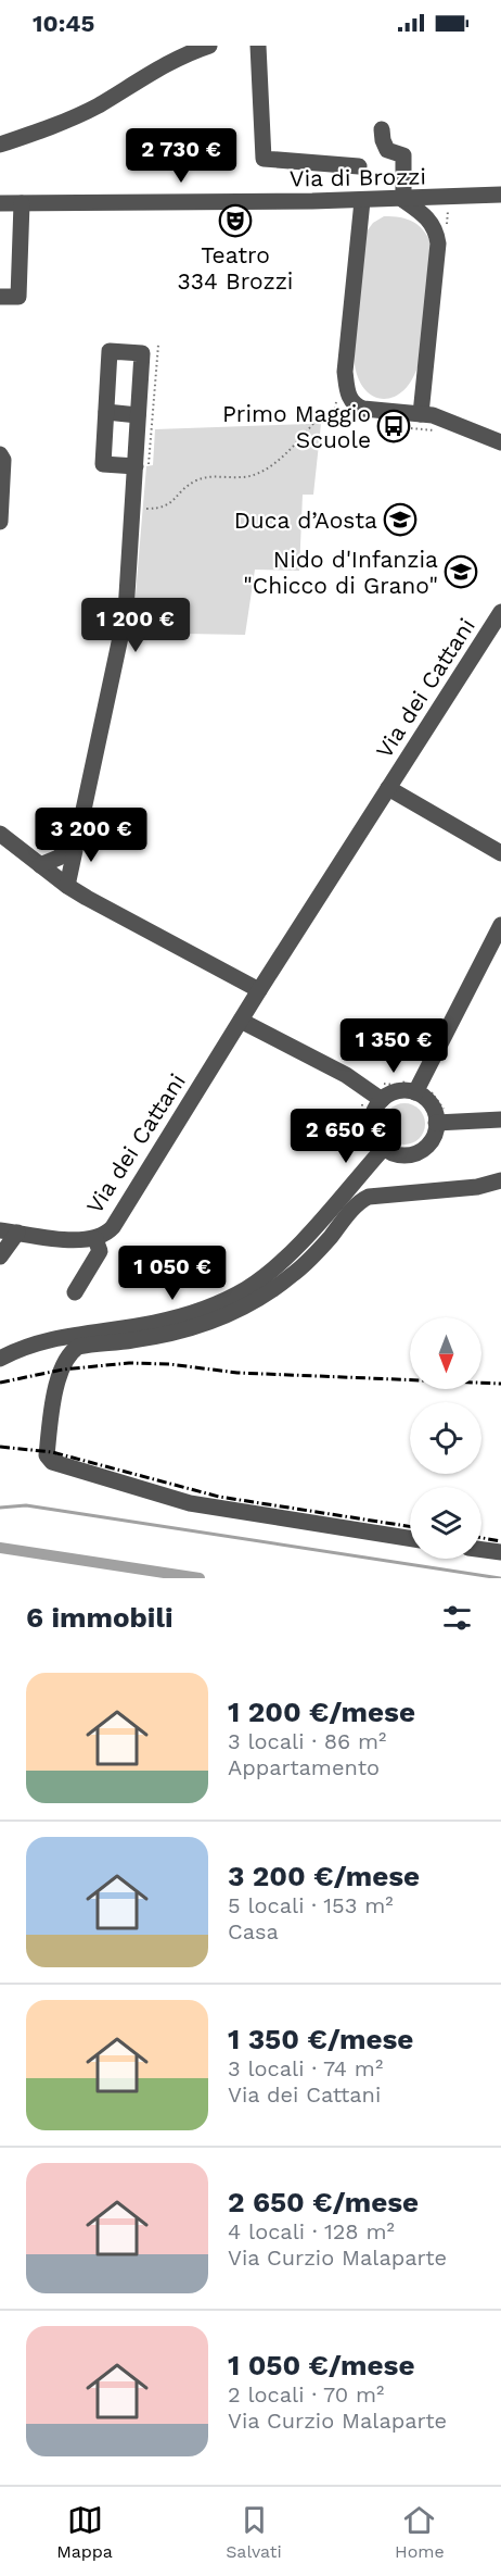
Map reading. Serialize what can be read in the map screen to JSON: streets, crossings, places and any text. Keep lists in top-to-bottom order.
{
  "streets": {
    "street": ["Via di Brozzi", "Via dei Cattani"]
  },
  "places": {
    "theatre": ["Teatro 334 Brozzi"],
    "bus stop": ["Primo Maggio Scuole"],
    "school or university": ["Duca d’Aosta", "Nido d'Infanzia \"Chicco di Grano\""]
  },
  "north": "bottom",
  "page": {
    "status": "10:45",
    "price": [
      "2 730 €",
      "1 200 €",
      "3 200 €",
      "1 350 €",
      "2 650 €",
      "1 050 €"
    ],
    "heading": "6 immobili",
    "list": [
      {
        "name": "1 200 €/mese",
        "note": "3 locali · 86 m² · Appartamento"
      },
      {
        "name": "3 200 €/mese",
        "note": "5 locali · 153 m² · Casa"
      },
      {
        "name": "1 350 €/mese",
        "note": "3 locali · 74 m² · Via dei Cattani"
      },
      {
        "name": "2 650 €/mese",
        "note": "4 locali · 128 m² · Via Curzio Malaparte"
      },
      {
        "name": "1 050 €/mese",
        "note": "2 locali · 70 m² · Via Curzio Malaparte"
      }
    ],
    "tabs": ["Mappa", "Salvati", "Home"]
  }
}
